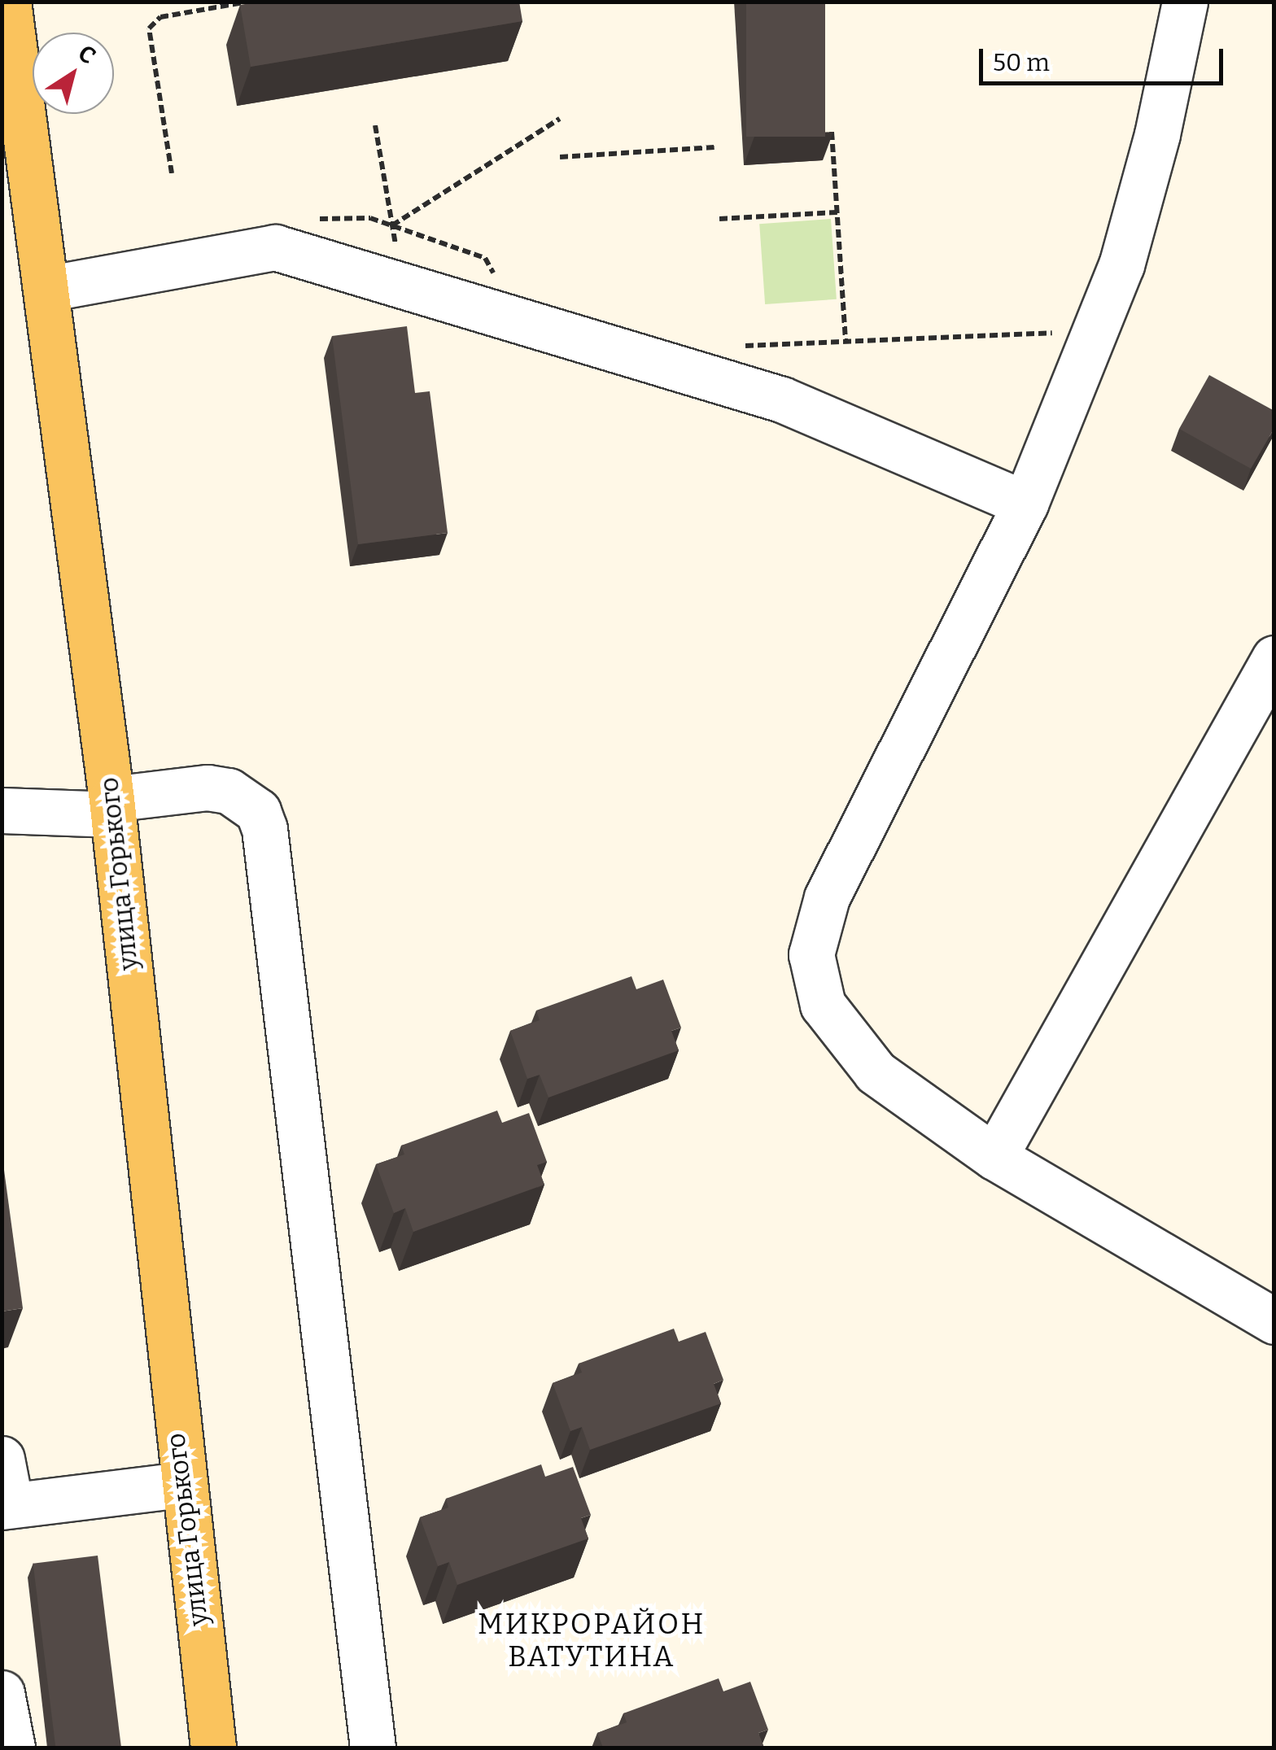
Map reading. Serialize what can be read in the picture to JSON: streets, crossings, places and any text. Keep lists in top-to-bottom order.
{
  "streets": {
    "main road": ["улица Горького"]
  },
  "districts": ["МИКРОРАЙОН ВАТУТИНА"],
  "scale_bar": "50 m",
  "north": "top right"
}
